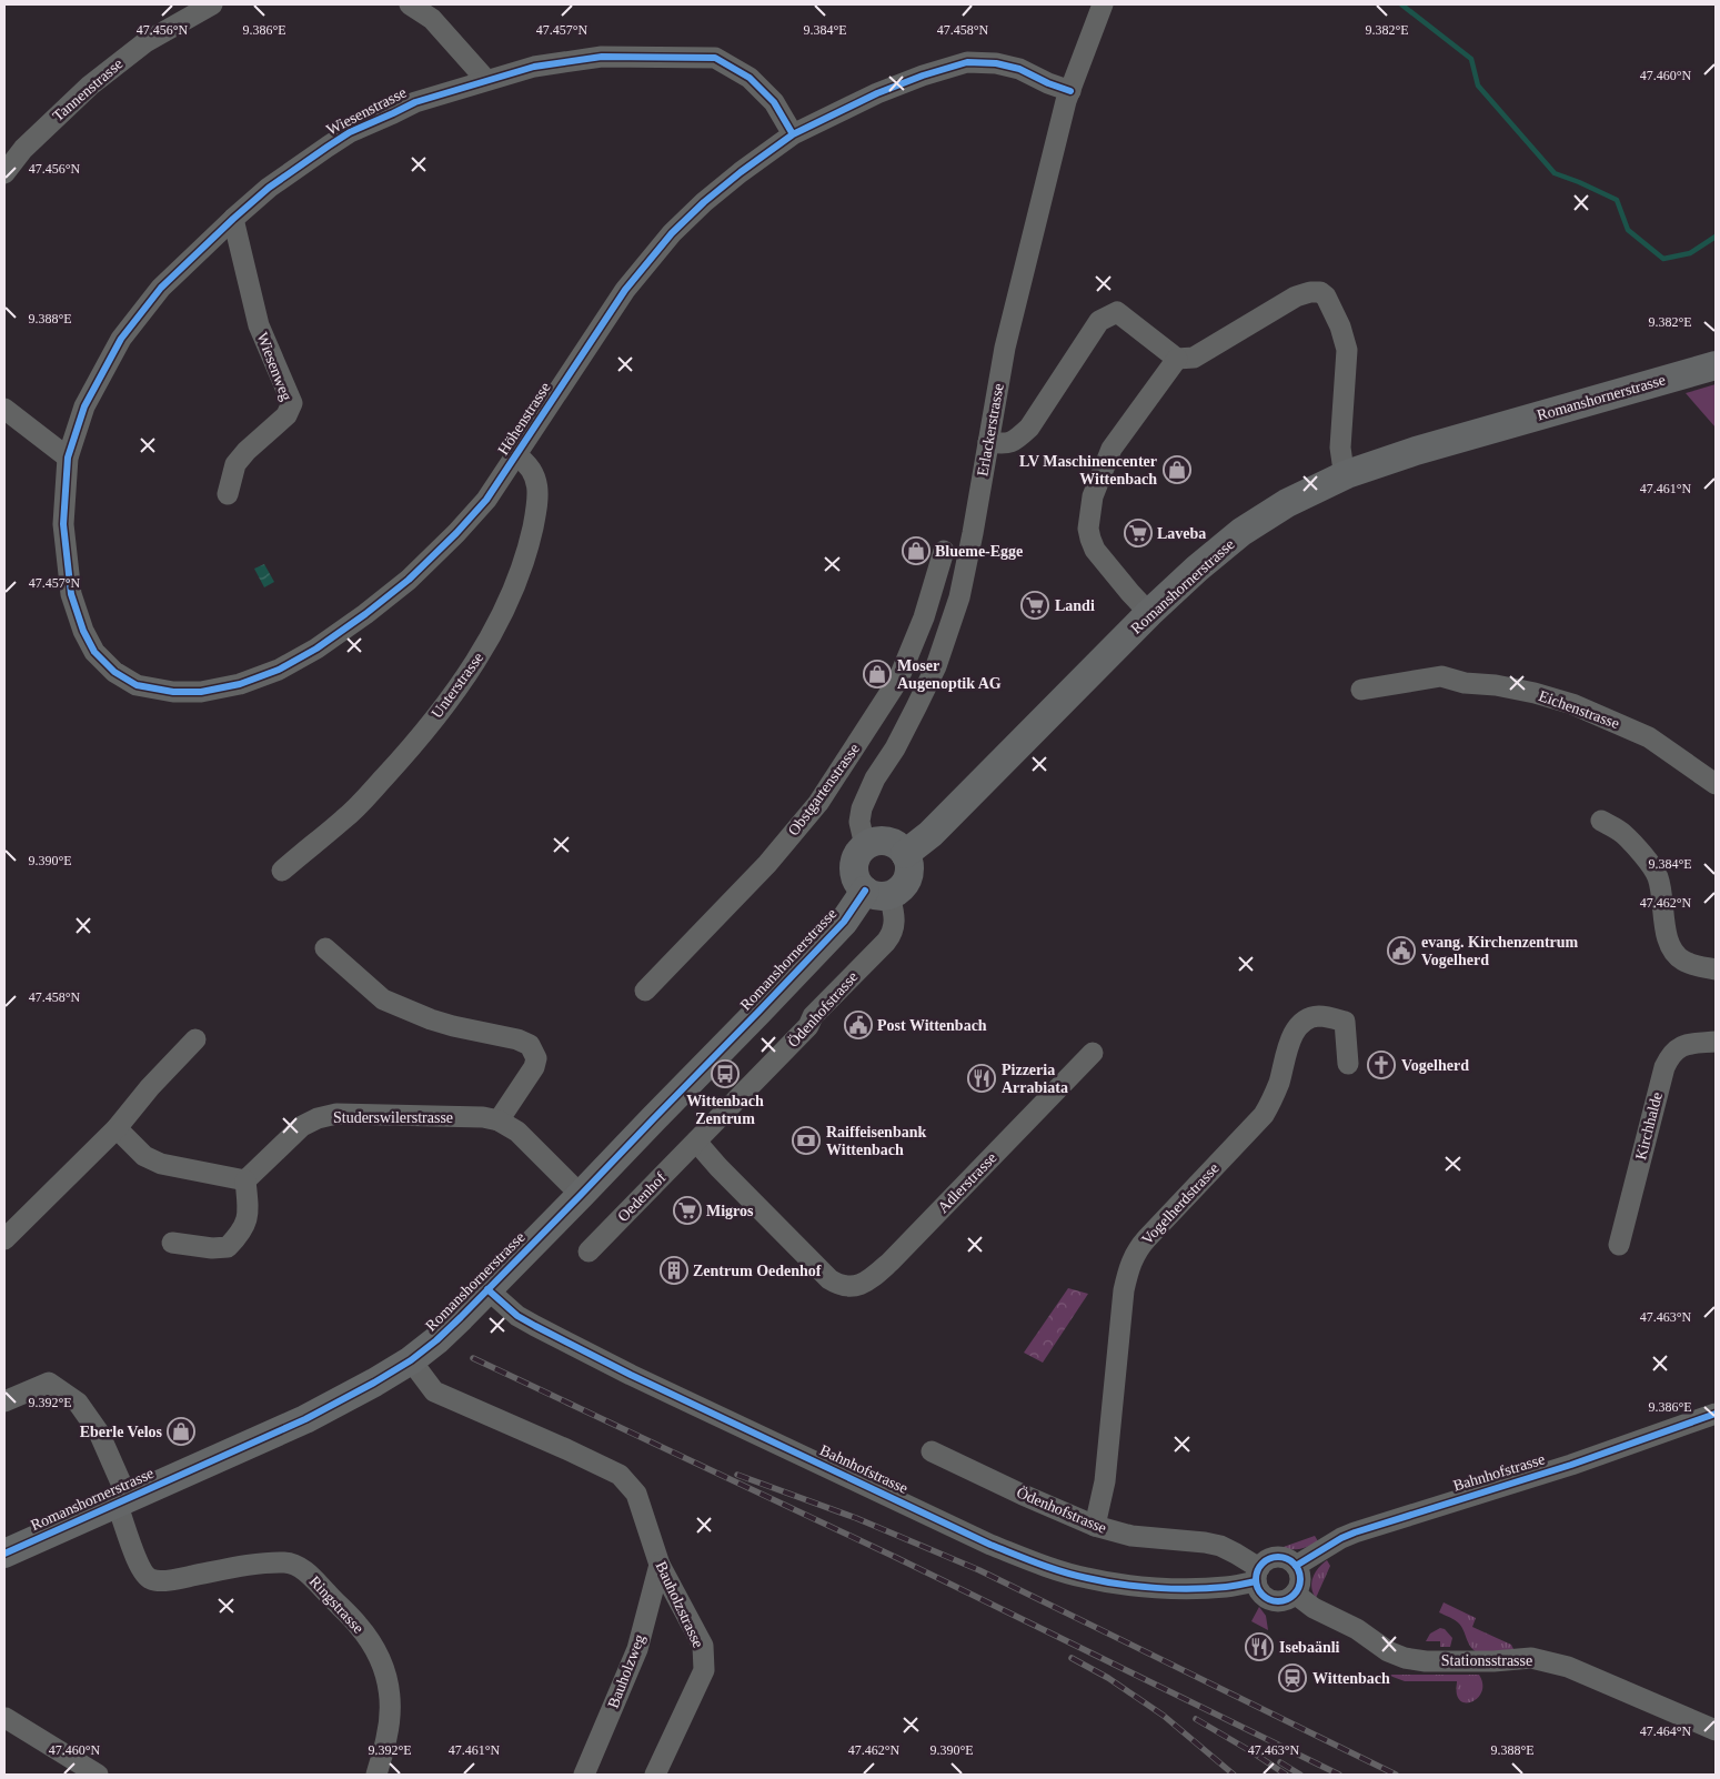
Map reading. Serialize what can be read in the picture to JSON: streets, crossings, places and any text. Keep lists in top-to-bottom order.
{
  "streets": {
    "main road": ["Romanshornerstrasse"],
    "street": [
      "Tannenstrasse",
      "Wiesenstrasse",
      "Wiesenweg",
      "Höhenstrasse",
      "Erlackerstrasse",
      "Unterstrasse",
      "Eichenstrasse",
      "Obstgartenstrasse",
      "Ödenhofstrasse",
      "Studerswilerstrasse",
      "Kirchhalde",
      "Adlerstrasse",
      "Oedenhof",
      "Vogelherdstrasse",
      "Bahnhofstrasse",
      "Ringstrasse",
      "Bauholzstrasse",
      "Stationsstrasse",
      "Bauholzweg"
    ]
  },
  "crossings": [
    ["Wiesenstrasse", "Wiesenweg"],
    ["Wiesenstrasse", "Höhenstrasse"],
    ["Romanshornerstrasse", "Erlackerstrasse"],
    ["Romanshornerstrasse", "Ödenhofstrasse"],
    ["Romanshornerstrasse", "Bahnhofstrasse"],
    ["Romanshornerstrasse", "Ringstrasse"],
    ["Romanshornerstrasse", "Bauholzstrasse"],
    ["Höhenstrasse", "Erlackerstrasse"],
    ["Höhenstrasse", "Unterstrasse"],
    ["Erlackerstrasse", "Ödenhofstrasse"],
    ["Ödenhofstrasse", "Adlerstrasse"],
    ["Ödenhofstrasse", "Oedenhof"],
    ["Ödenhofstrasse", "Vogelherdstrasse"],
    ["Ödenhofstrasse", "Bahnhofstrasse"],
    ["Ödenhofstrasse", "Stationsstrasse"],
    ["Adlerstrasse", "Oedenhof"],
    ["Bahnhofstrasse", "Stationsstrasse"],
    ["Bauholzstrasse", "Bauholzweg"]
  ],
  "places": {
    "shop": [
      "LV Maschinencenter Wittenbach",
      "Blueme-Egge",
      "Moser Augenoptik AG",
      "Eberle Velos"
    ],
    "supermarket": ["Laveba", "Landi", "Migros"],
    "public building": ["evang. Kirchenzentrum Vogelherd", "Post Wittenbach"],
    "church": ["Vogelherd"],
    "bus stop": ["Wittenbach Zentrum"],
    "restaurant": ["Pizzeria Arrabiata", "Isebaänli"],
    "bank": ["Raiffeisenbank Wittenbach"],
    "building": ["Zentrum Oedenhof"],
    "station": ["Wittenbach"]
  },
  "coordinates": [
    "9.386°E",
    "9.384°E",
    "9.382°E",
    "47.456°N",
    "47.457°N",
    "47.458°N",
    "47.460°N",
    "9.388°E",
    "47.461°N",
    "9.390°E",
    "47.462°N",
    "47.463°N",
    "9.392°E",
    "47.464°N"
  ]
}
